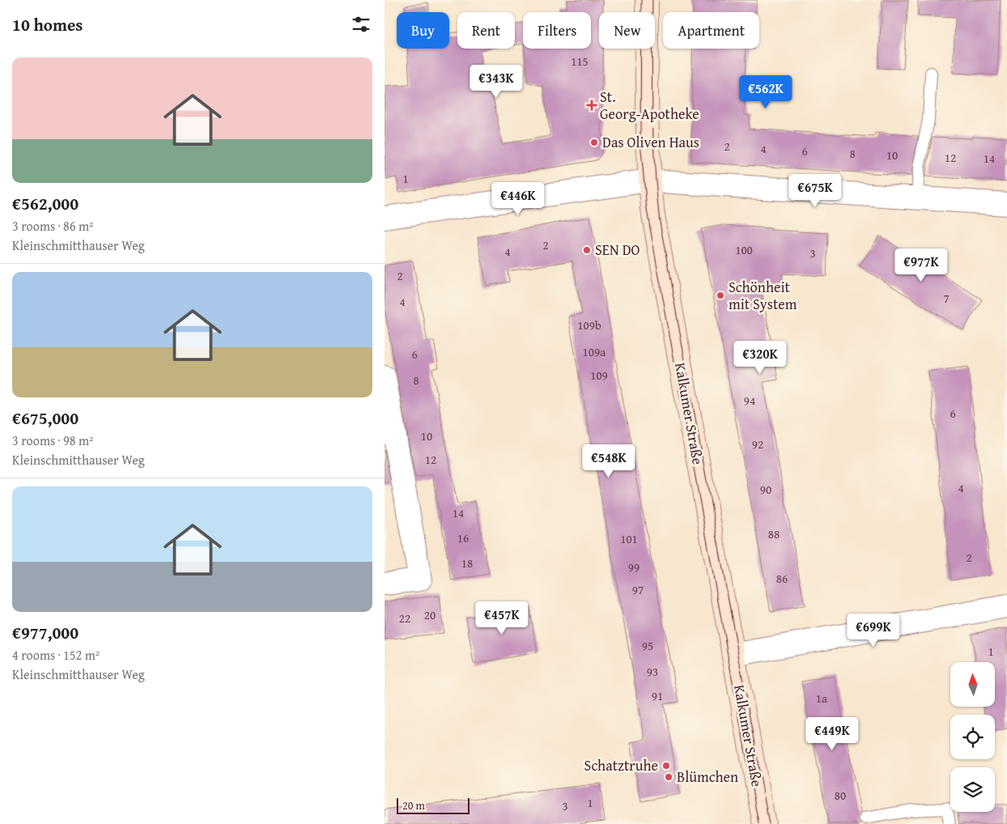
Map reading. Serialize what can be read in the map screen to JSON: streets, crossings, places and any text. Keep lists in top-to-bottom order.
{
  "streets": {
    "main road": ["Kalkumer Straße"]
  },
  "places": {
    "health": ["St. Georg-Apotheke"],
    "other": [
      "Das Oliven Haus",
      "SEN DO",
      "Schönheit mit System",
      "Schatztruhe",
      "Blümchen"
    ]
  },
  "house_numbers": [
    "115",
    "2",
    "4",
    "6",
    "8",
    "10",
    "12",
    "14",
    "1",
    "2",
    "100",
    "4",
    "3",
    "2",
    "7",
    "4",
    "109b",
    "109a",
    "6",
    "109",
    "8",
    "94",
    "6",
    "10",
    "92",
    "12",
    "4",
    "90",
    "14",
    "88",
    "16",
    "101",
    "2",
    "18",
    "99",
    "86",
    "97",
    "20",
    "22",
    "95",
    "1",
    "93",
    "91",
    "1a",
    "80",
    "1",
    "3"
  ],
  "scale_bar": "20 m",
  "north": "top",
  "page": {
    "heading": "10 homes",
    "chip": [
      "Buy",
      "Rent",
      "Filters",
      "New",
      "Apartment"
    ],
    "list": [
      {
        "name": "€562,000",
        "note": "3 rooms · 86 m² · Kleinschmitthauser Weg"
      },
      {
        "name": "€675,000",
        "note": "3 rooms · 98 m² · Kleinschmitthauser Weg"
      },
      {
        "name": "€977,000",
        "note": "4 rooms · 152 m² · Kleinschmitthauser Weg"
      }
    ],
    "price": [
      "€343K",
      "€562K",
      "€675K",
      "€446K",
      "€977K",
      "€320K",
      "€548K",
      "€457K",
      "€699K",
      "€449K"
    ],
    "scale": "20 m"
  }
}
